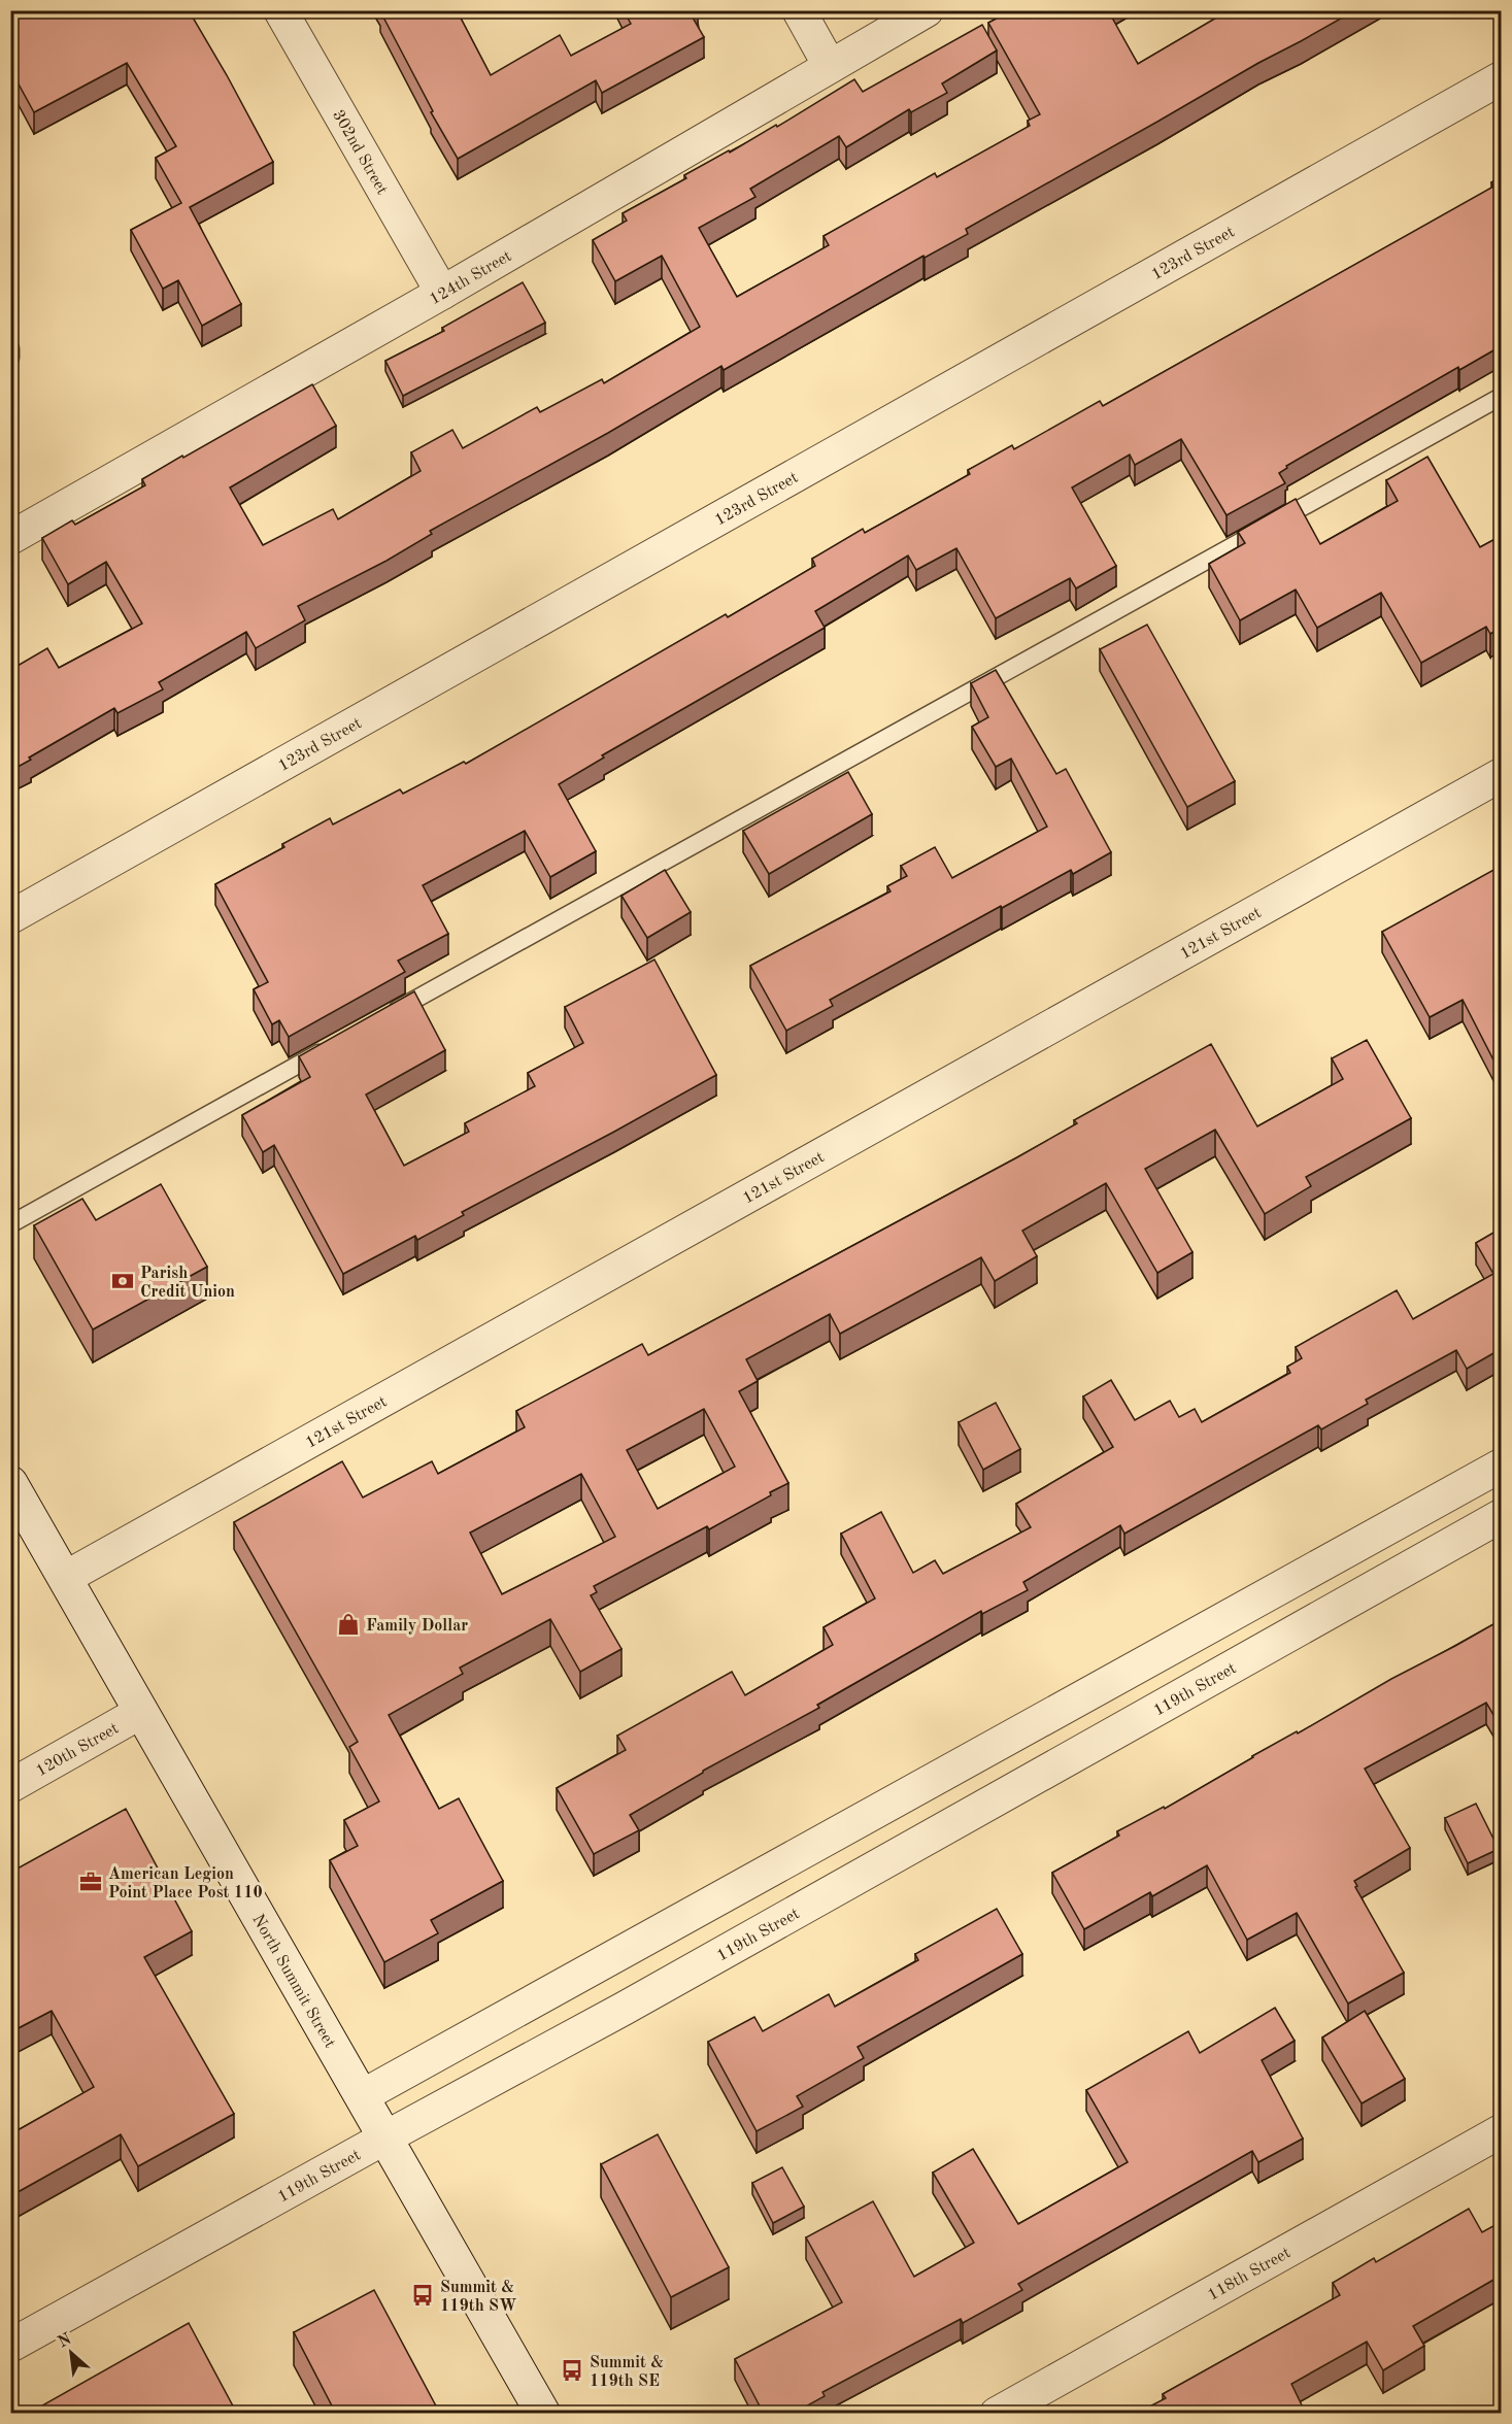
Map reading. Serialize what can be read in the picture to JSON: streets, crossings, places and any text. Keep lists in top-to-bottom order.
{
  "streets": {
    "main road": ["North Summit Street"],
    "street": [
      "302nd Street",
      "123rd Street",
      "124th Street",
      "121st Street",
      "119th Street",
      "120th Street",
      "118th Street"
    ]
  },
  "crossings": [
    ["302nd Street", "124th Street"],
    ["121st Street", "North Summit Street"],
    ["119th Street", "North Summit Street"],
    ["120th Street", "North Summit Street"]
  ],
  "places": {
    "bank": ["Parish Credit Union"],
    "shop": ["Family Dollar"],
    "office": ["American Legion Point Place Post 110"],
    "bus stop": ["Summit & 119th SW", "Summit & 119th SE"]
  },
  "north": "top left"
}
